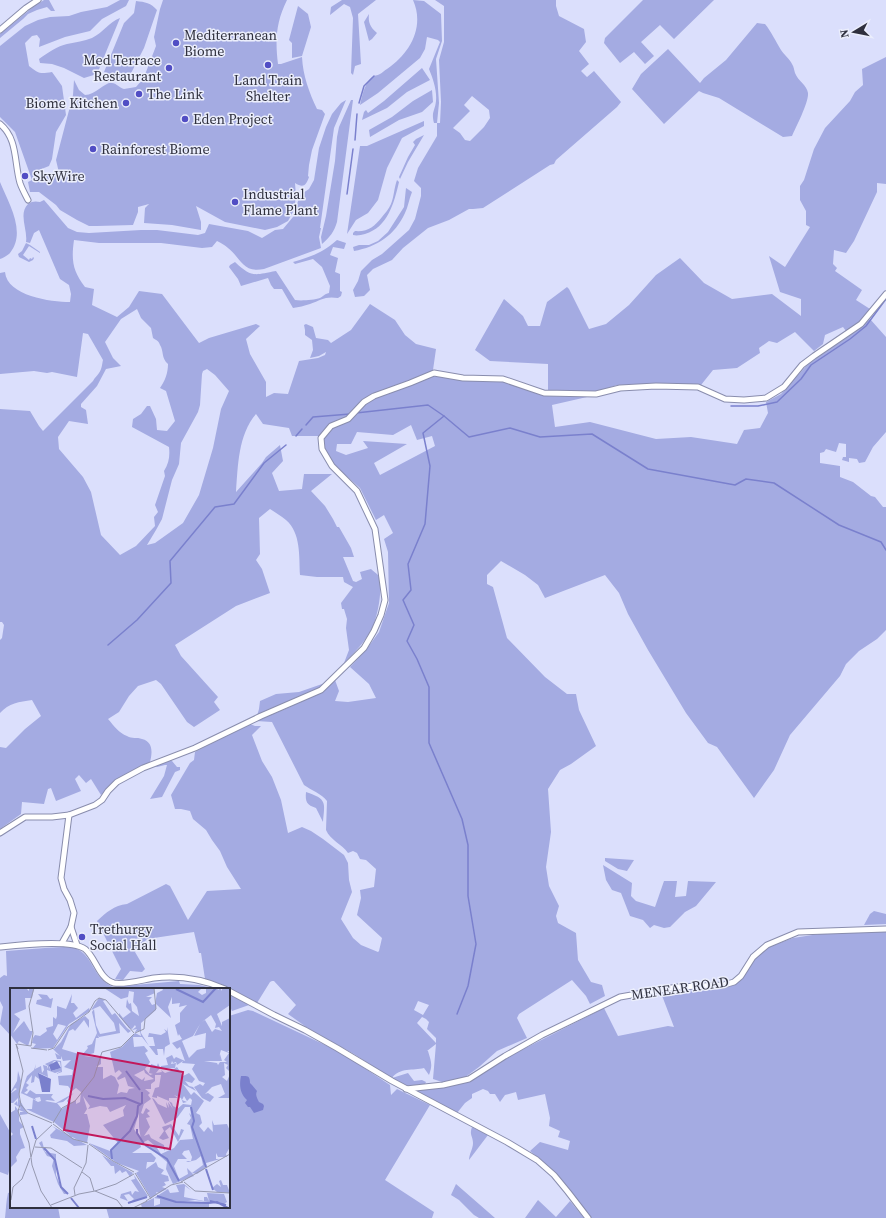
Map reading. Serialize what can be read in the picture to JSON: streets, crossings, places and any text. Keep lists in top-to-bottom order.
{
  "streets": {
    "street": ["MENEAR ROAD"]
  },
  "places": [
    "Mediterranean Biome",
    "Land Train Shelter",
    "Med Terrace Restaurant",
    "The Link",
    "Biome Kitchen",
    "Eden Project",
    "Rainforest Biome",
    "SkyWire",
    "Industrial Flame Plant",
    "Trethurgy Social Hall"
  ],
  "north": "left"
}
